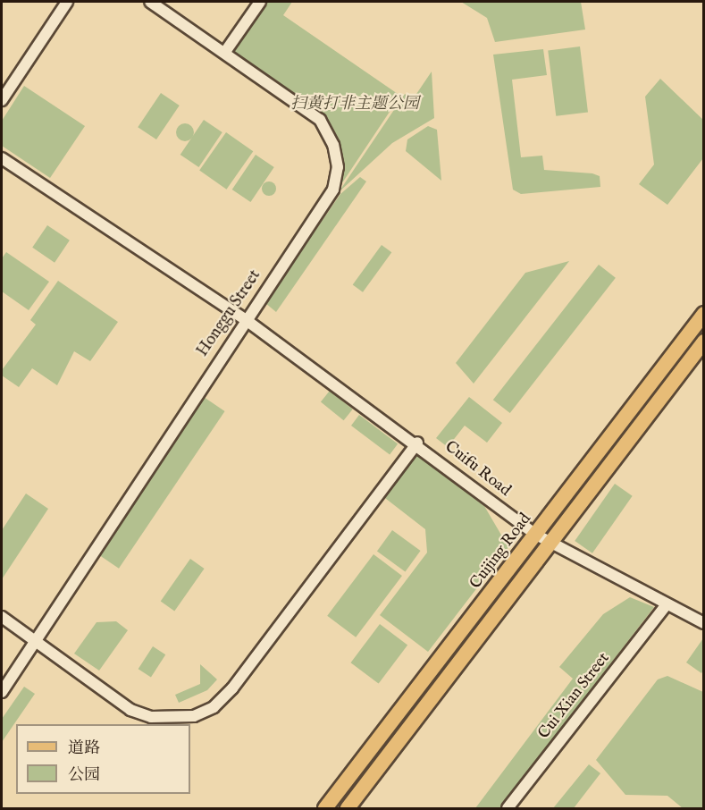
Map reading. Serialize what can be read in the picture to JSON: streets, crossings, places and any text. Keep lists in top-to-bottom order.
{
  "streets": {
    "main road": ["Cuijing Road"],
    "street": ["Honggu Street", "Cuifu Road", "Cui Xian Street"]
  },
  "crossings": [
    ["Honggu Street", "Cuifu Road"],
    ["Cuifu Road", "Cuijing Road"],
    ["Cuifu Road", "Cui Xian Street"]
  ],
  "parks": ["扫黄打非主题公园"],
  "legend": ["道路", "公园"]
}
